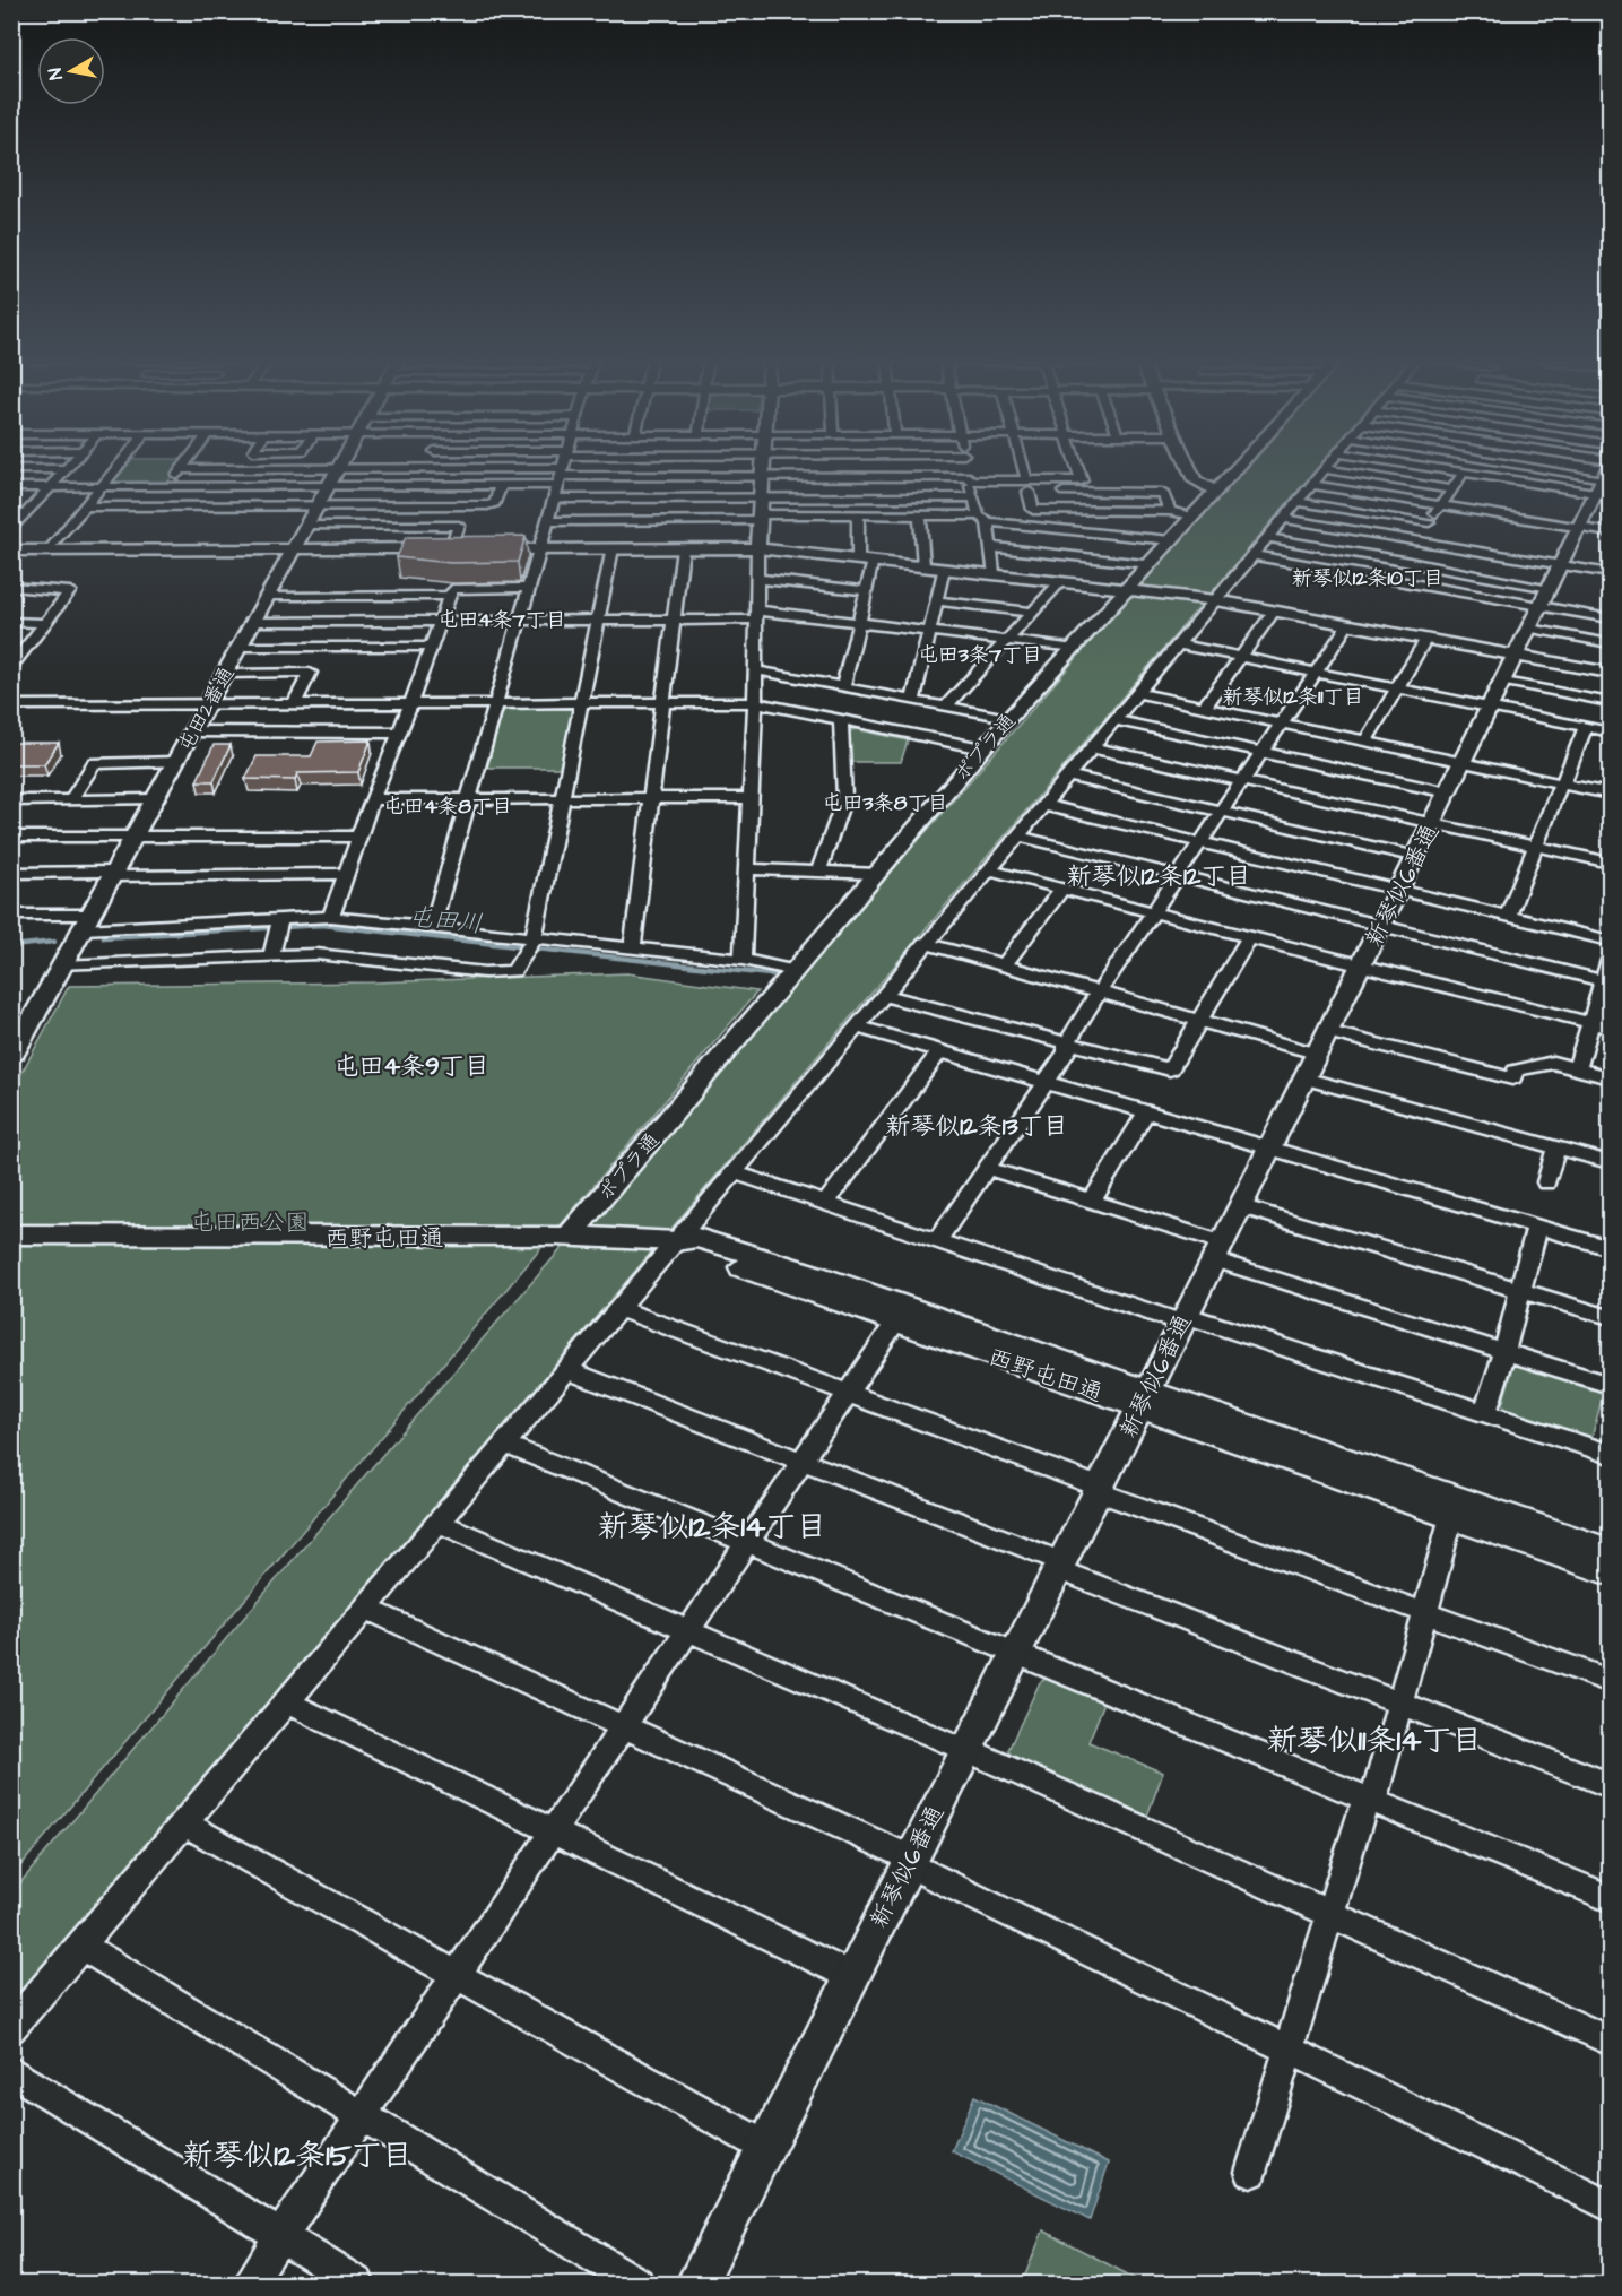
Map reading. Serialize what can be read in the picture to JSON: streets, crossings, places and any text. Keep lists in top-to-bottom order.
{
  "streets": {
    "street": [
      "屯田2番通",
      "ポプラ通",
      "新琴似6番通",
      "西野屯田通"
    ]
  },
  "crossings": [
    ["ポプラ通", "西野屯田通"],
    ["新琴似6番通", "西野屯田通"]
  ],
  "districts": [
    "新琴似12条10丁目",
    "屯田4条7丁目",
    "屯田3条7丁目",
    "新琴似12条11丁目",
    "屯田3条8丁目",
    "屯田4条8丁目",
    "新琴似12条12丁目",
    "屯田4条9丁目",
    "新琴似12条13丁目",
    "新琴似12条14丁目",
    "新琴似11条14丁目",
    "新琴似12条15丁目"
  ],
  "water": ["屯田川"],
  "parks": ["屯田西公園"],
  "north": "left"
}
